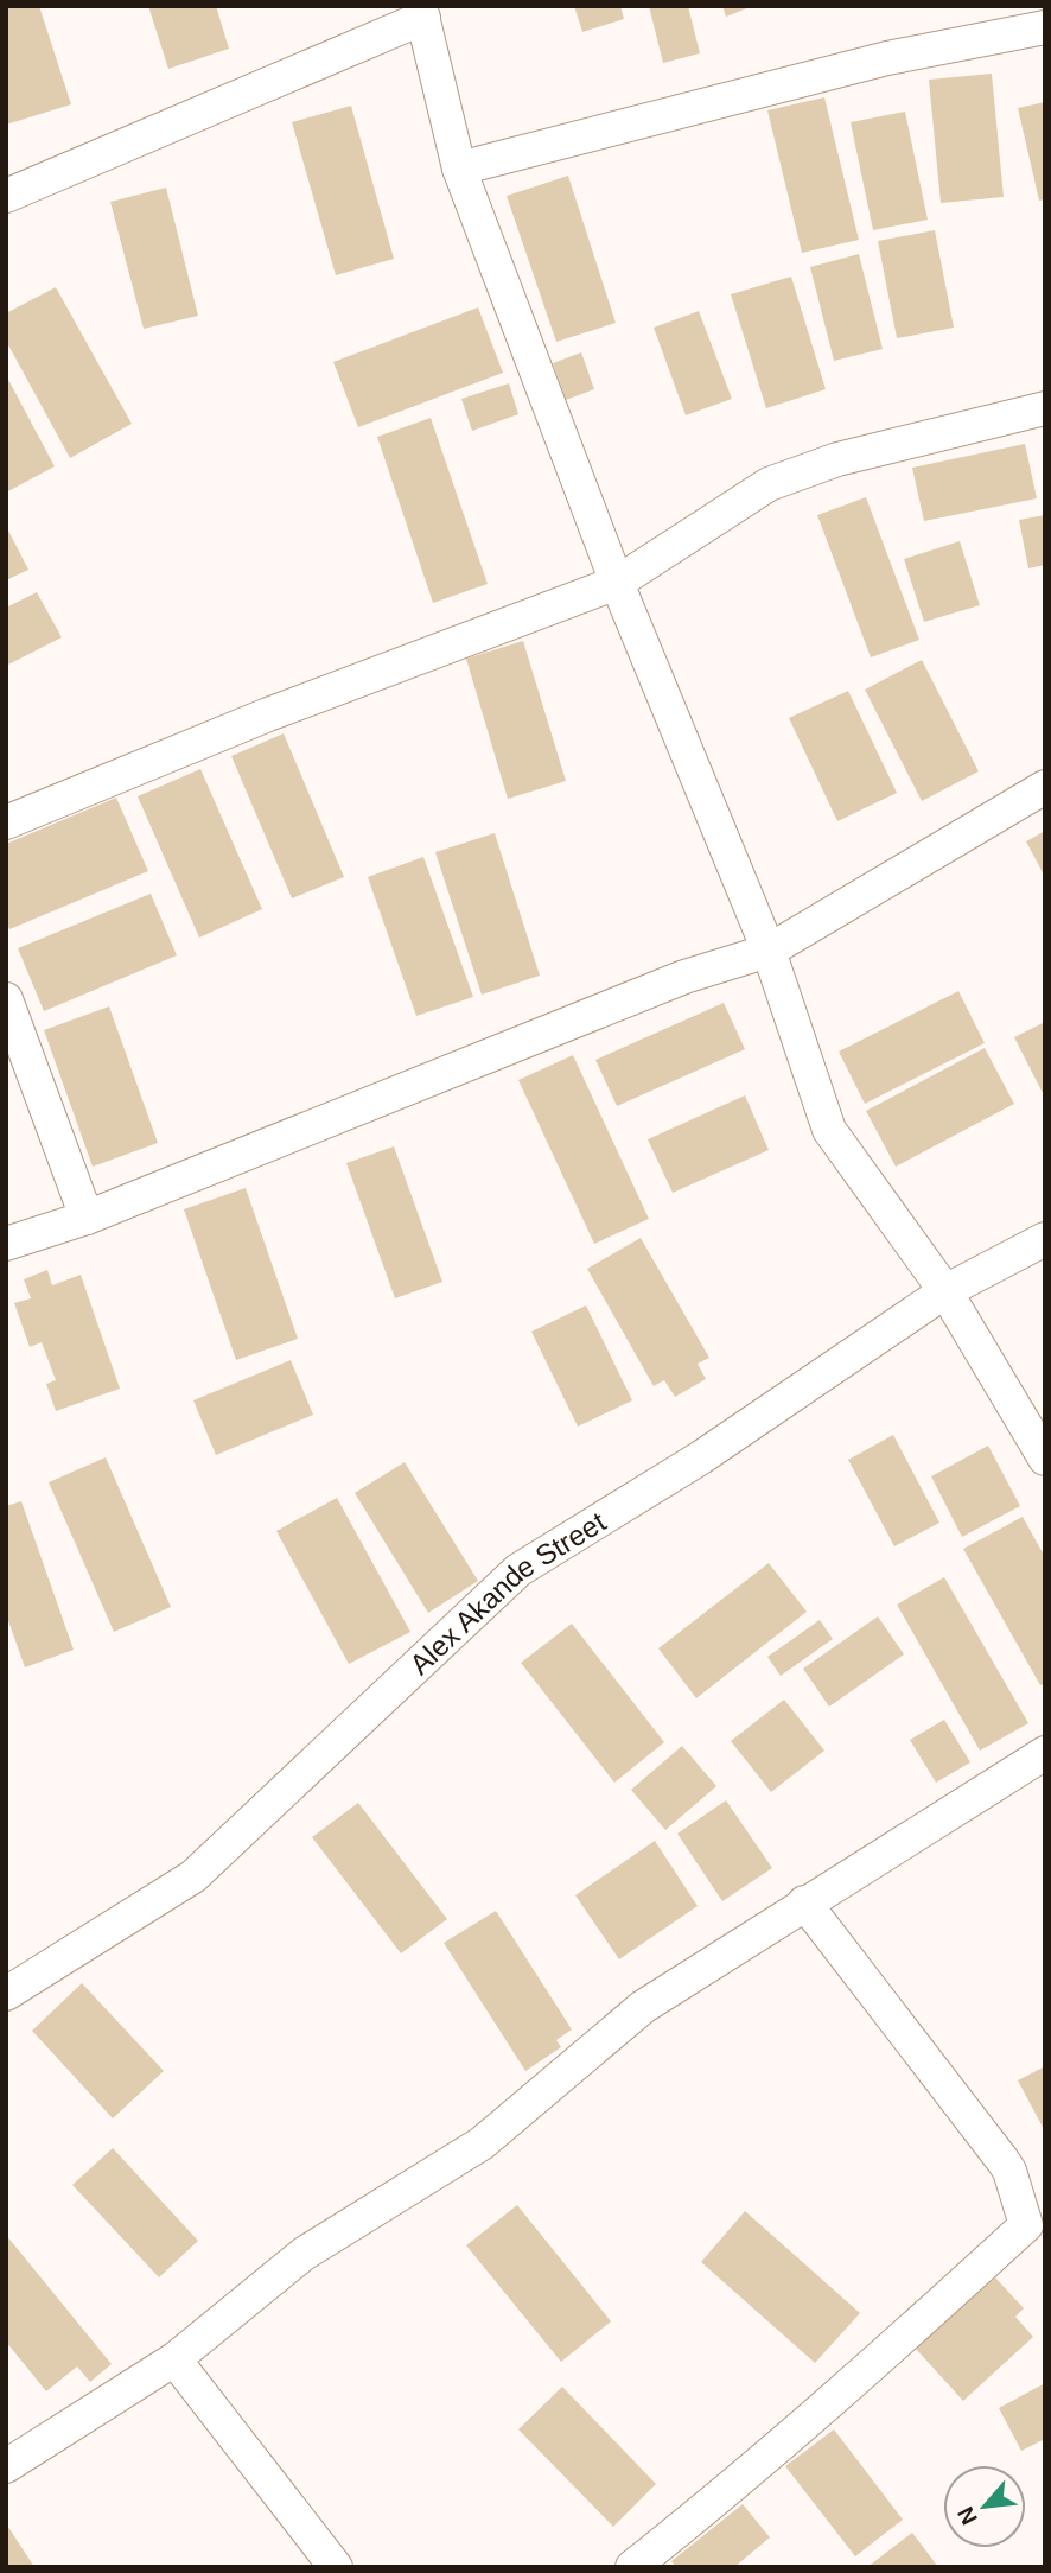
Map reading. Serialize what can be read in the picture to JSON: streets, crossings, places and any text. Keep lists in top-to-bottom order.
{
  "streets": {
    "street": ["Alex Akande Street"]
  },
  "north": "bottom left"
}
